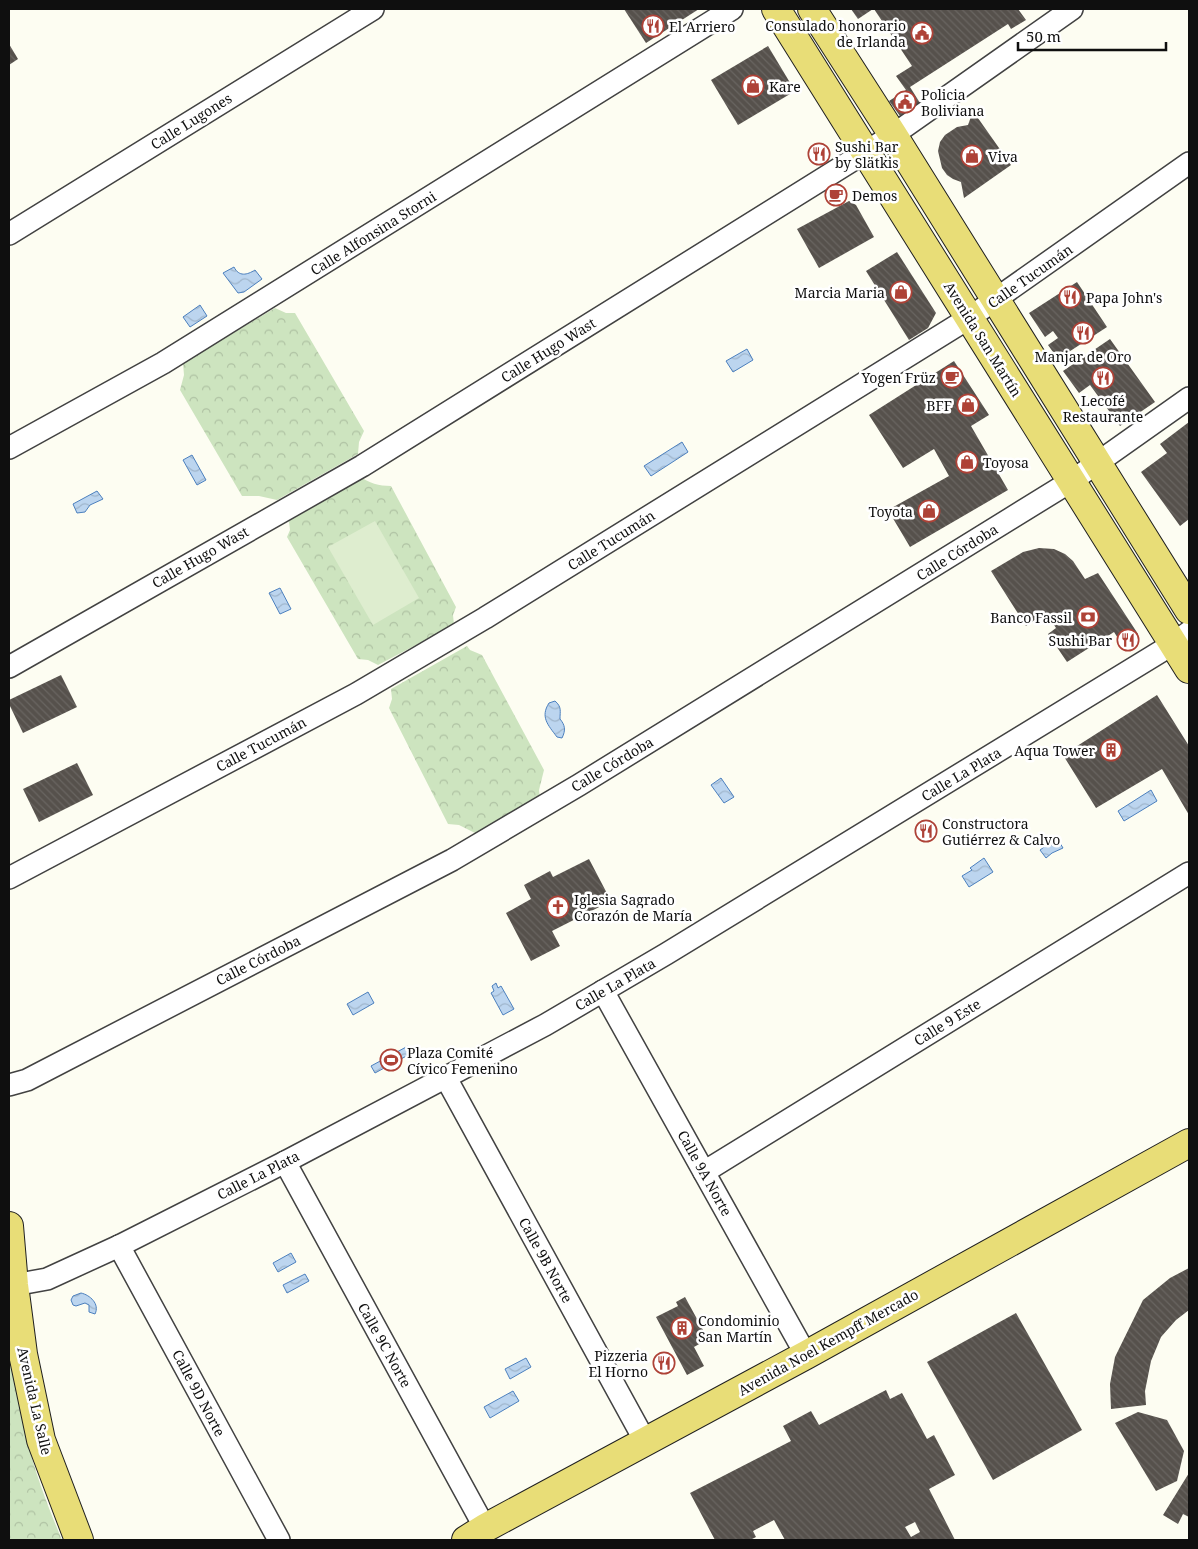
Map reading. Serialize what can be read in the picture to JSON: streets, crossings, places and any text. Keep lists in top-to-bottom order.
{
  "streets": {
    "main road": ["Avenida San Martín", "Avenida Noel Kempff Mercado", "Avenida La Salle"],
    "street": [
      "Calle Lugones",
      "Calle Alfonsina Storni",
      "Calle Tucumán",
      "Calle Hugo Wast",
      "Calle Córdoba",
      "Calle La Plata",
      "Calle 9 Este",
      "Calle 9A Norte",
      "Calle 9B Norte",
      "Calle 9C Norte",
      "Calle 9D Norte"
    ]
  },
  "crossings": [
    ["Calle Tucumán", "Avenida San Martín"],
    ["Avenida San Martín", "Calle Hugo Wast"],
    ["Avenida San Martín", "Calle Córdoba"],
    ["Avenida San Martín", "Calle La Plata"],
    ["Calle La Plata", "Calle 9A Norte"],
    ["Calle La Plata", "Calle 9B Norte"],
    ["Calle La Plata", "Calle 9C Norte"],
    ["Calle La Plata", "Calle 9D Norte"],
    ["Calle La Plata", "Avenida La Salle"],
    ["Calle 9 Este", "Calle 9A Norte"],
    ["Calle 9A Norte", "Avenida Noel Kempff Mercado"],
    ["Calle 9B Norte", "Avenida Noel Kempff Mercado"],
    ["Avenida Noel Kempff Mercado", "Calle 9C Norte"]
  ],
  "places": {
    "restaurant": [
      "El Arriero",
      "Sushi Bar by Slätkis",
      "Papa John's",
      "Manjar de Oro",
      "Lecofé Restaurante",
      "Sushi Bar",
      "Constructora Gutiérrez & Calvo",
      "Pizzeria El Horno"
    ],
    "public building": ["Consulado honorario de Irlanda", "Policia Boliviana"],
    "shop": [
      "Kare",
      "Viva",
      "Marcia Maria",
      "BFF",
      "Toyosa",
      "Toyota"
    ],
    "cafe": ["Demos", "Yogen Früz"],
    "bank": ["Banco Fassil"],
    "building": ["Aqua Tower", "Condominio San Martín"],
    "church": ["Iglesia Sagrado Corazón de María"],
    "sports": ["Plaza Comité Cívico Femenino"]
  },
  "scale_bar": "50 m"
}
